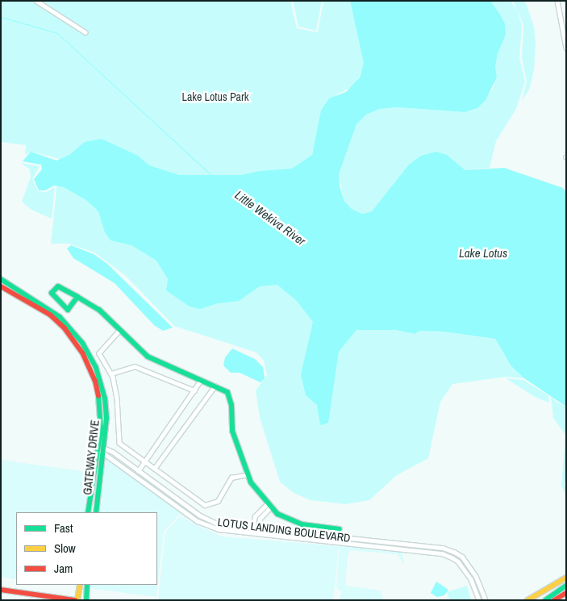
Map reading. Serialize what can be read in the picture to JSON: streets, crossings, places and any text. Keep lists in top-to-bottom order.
{
  "streets": {
    "street": ["GATEWAY DRIVE", "LOTUS LANDING BOULEVARD"]
  },
  "crossings": [
    ["GATEWAY DRIVE", "LOTUS LANDING BOULEVARD"]
  ],
  "water": ["Little Wekiva River", "Lake Lotus"],
  "parks": ["Lake Lotus Park"],
  "legend": ["Fast", "Slow", "Jam"]
}
